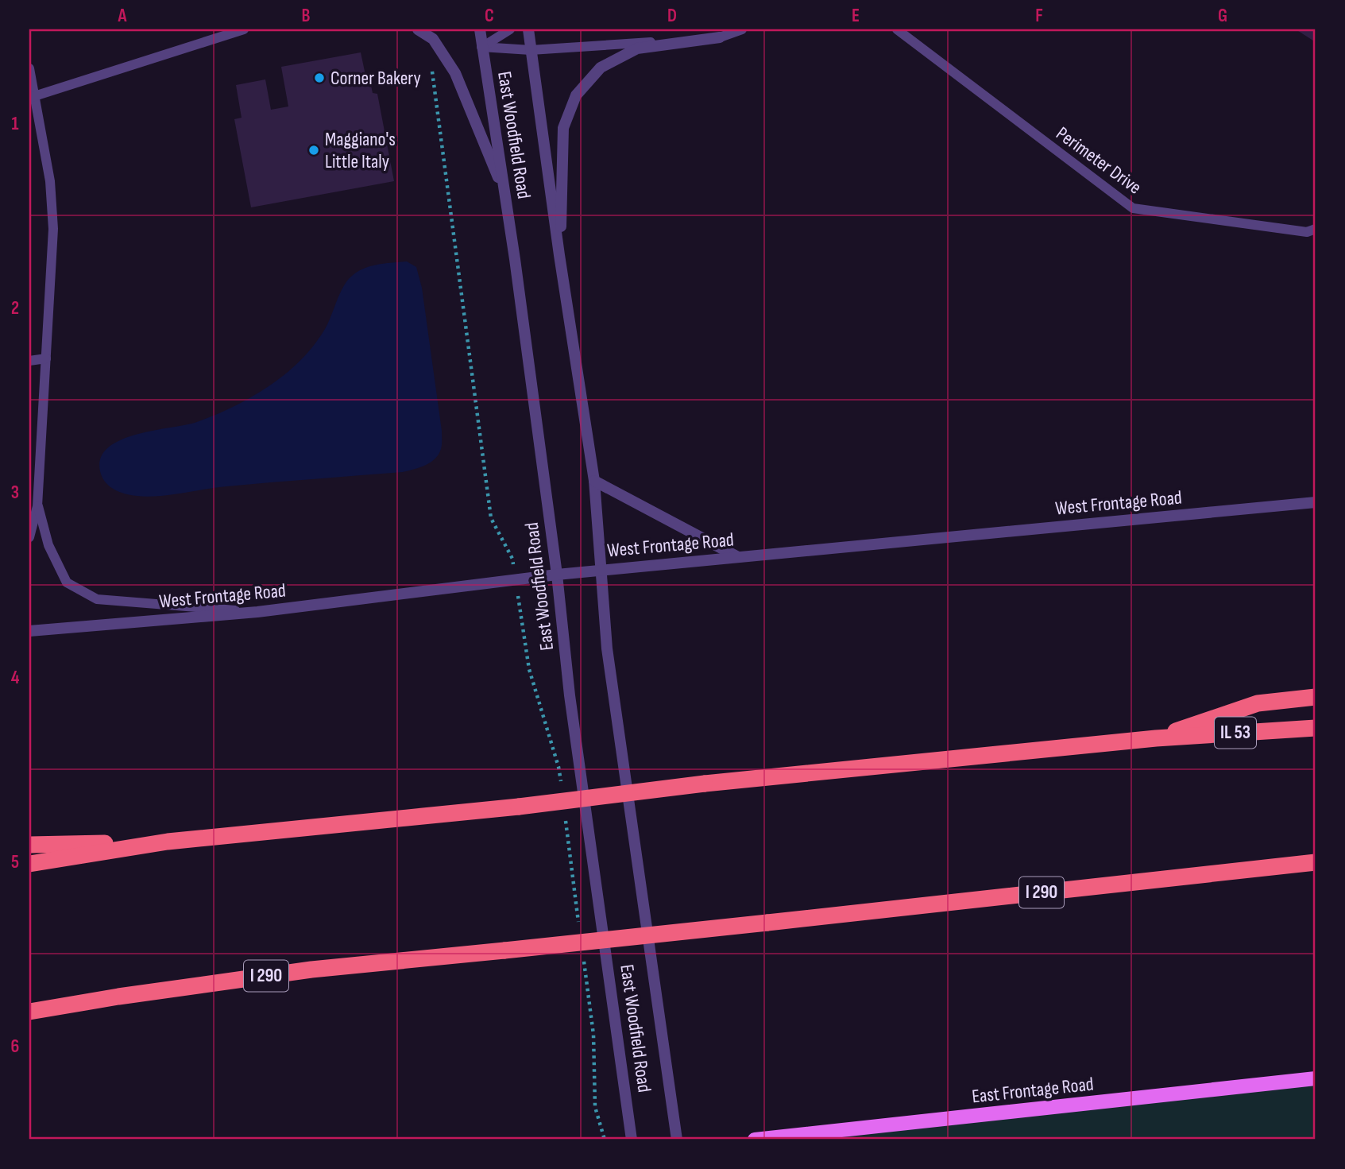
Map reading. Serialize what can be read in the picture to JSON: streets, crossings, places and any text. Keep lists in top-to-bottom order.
{
  "streets": {
    "highway": ["IL 53", "I 290"],
    "main road": ["East Frontage Road"],
    "street": ["East Woodfield Road", "West Frontage Road"],
    "lane": ["Perimeter Drive"]
  },
  "crossings": [
    ["East Woodfield Road", "West Frontage Road"]
  ],
  "places": ["Corner Bakery", "Maggiano's Little Italy"],
  "grid": {
    "columns": [
      "A",
      "B",
      "C",
      "D",
      "E",
      "F",
      "G"
    ],
    "rows": [
      "1",
      "2",
      "3",
      "4",
      "5",
      "6"
    ]
  }
}
